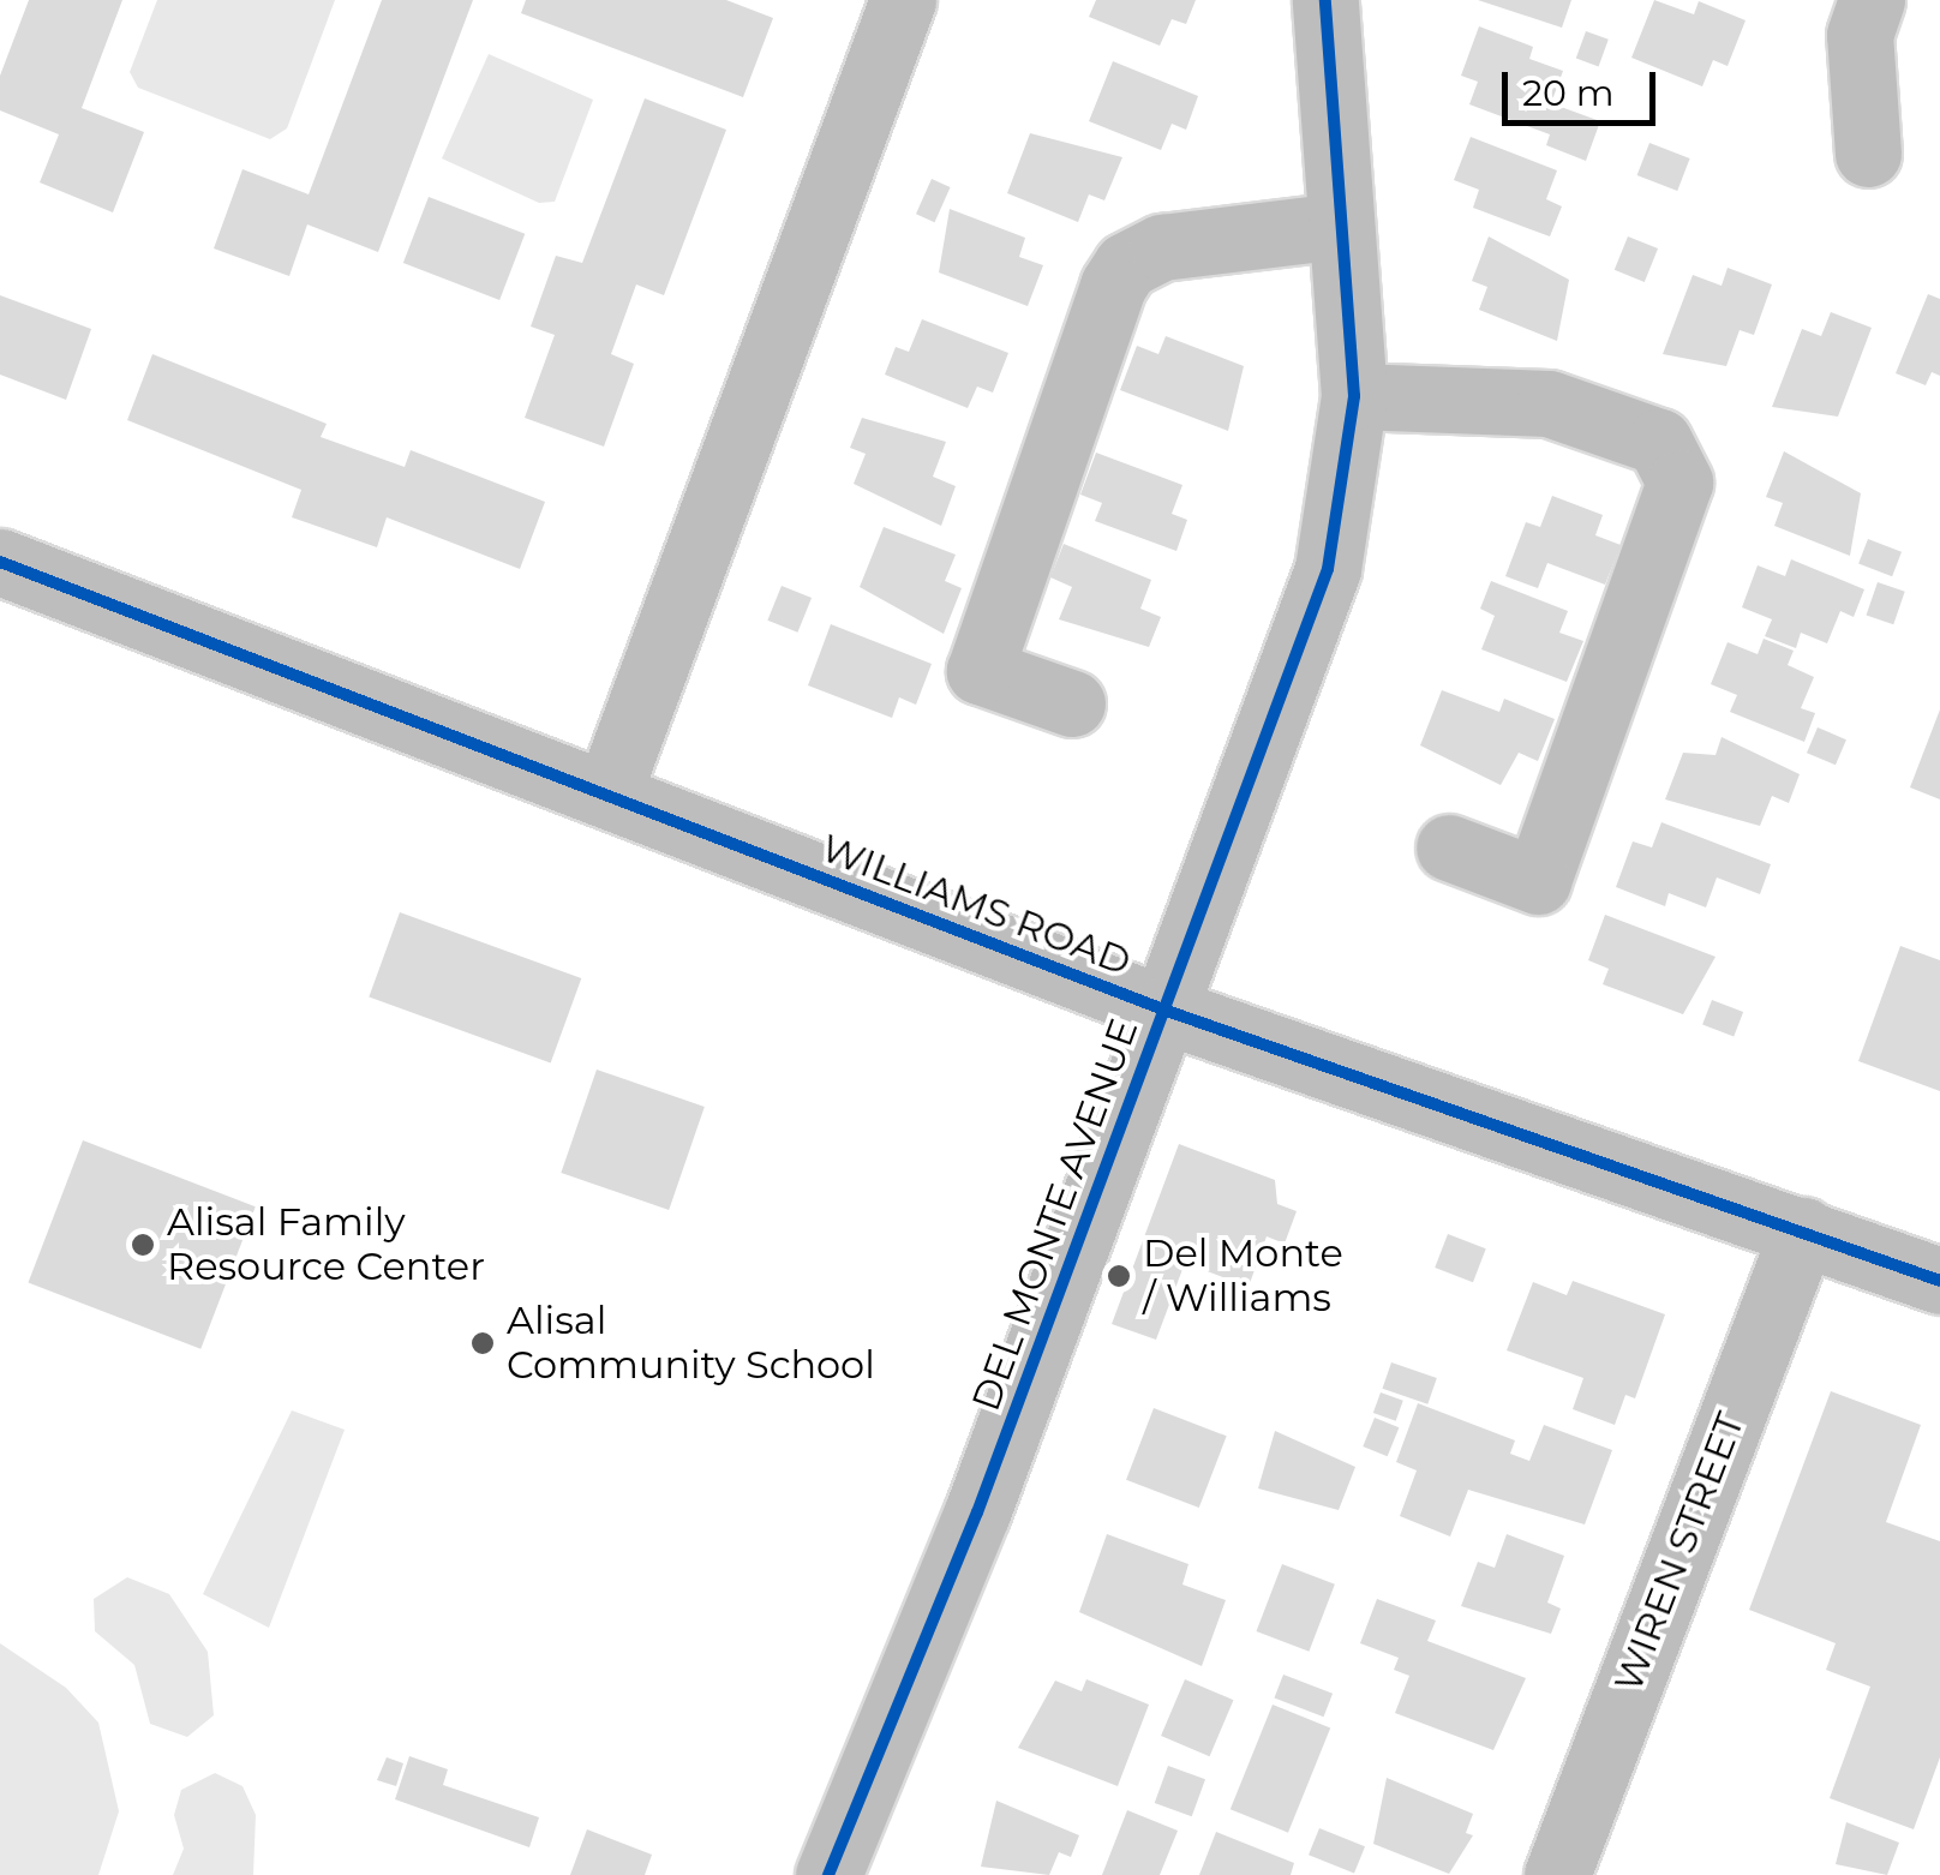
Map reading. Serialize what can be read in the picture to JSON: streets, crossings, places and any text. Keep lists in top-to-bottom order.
{
  "streets": {
    "street": ["WILLIAMS ROAD", "DEL MONTE AVENUE", "WIREN STREET"]
  },
  "crossings": [
    ["WILLIAMS ROAD", "DEL MONTE AVENUE"],
    ["WILLIAMS ROAD", "WIREN STREET"]
  ],
  "places": ["Alisal Family Resource Center", "Del Monte / Williams", "Alisal Community School"],
  "scale_bar": "20 m"
}
